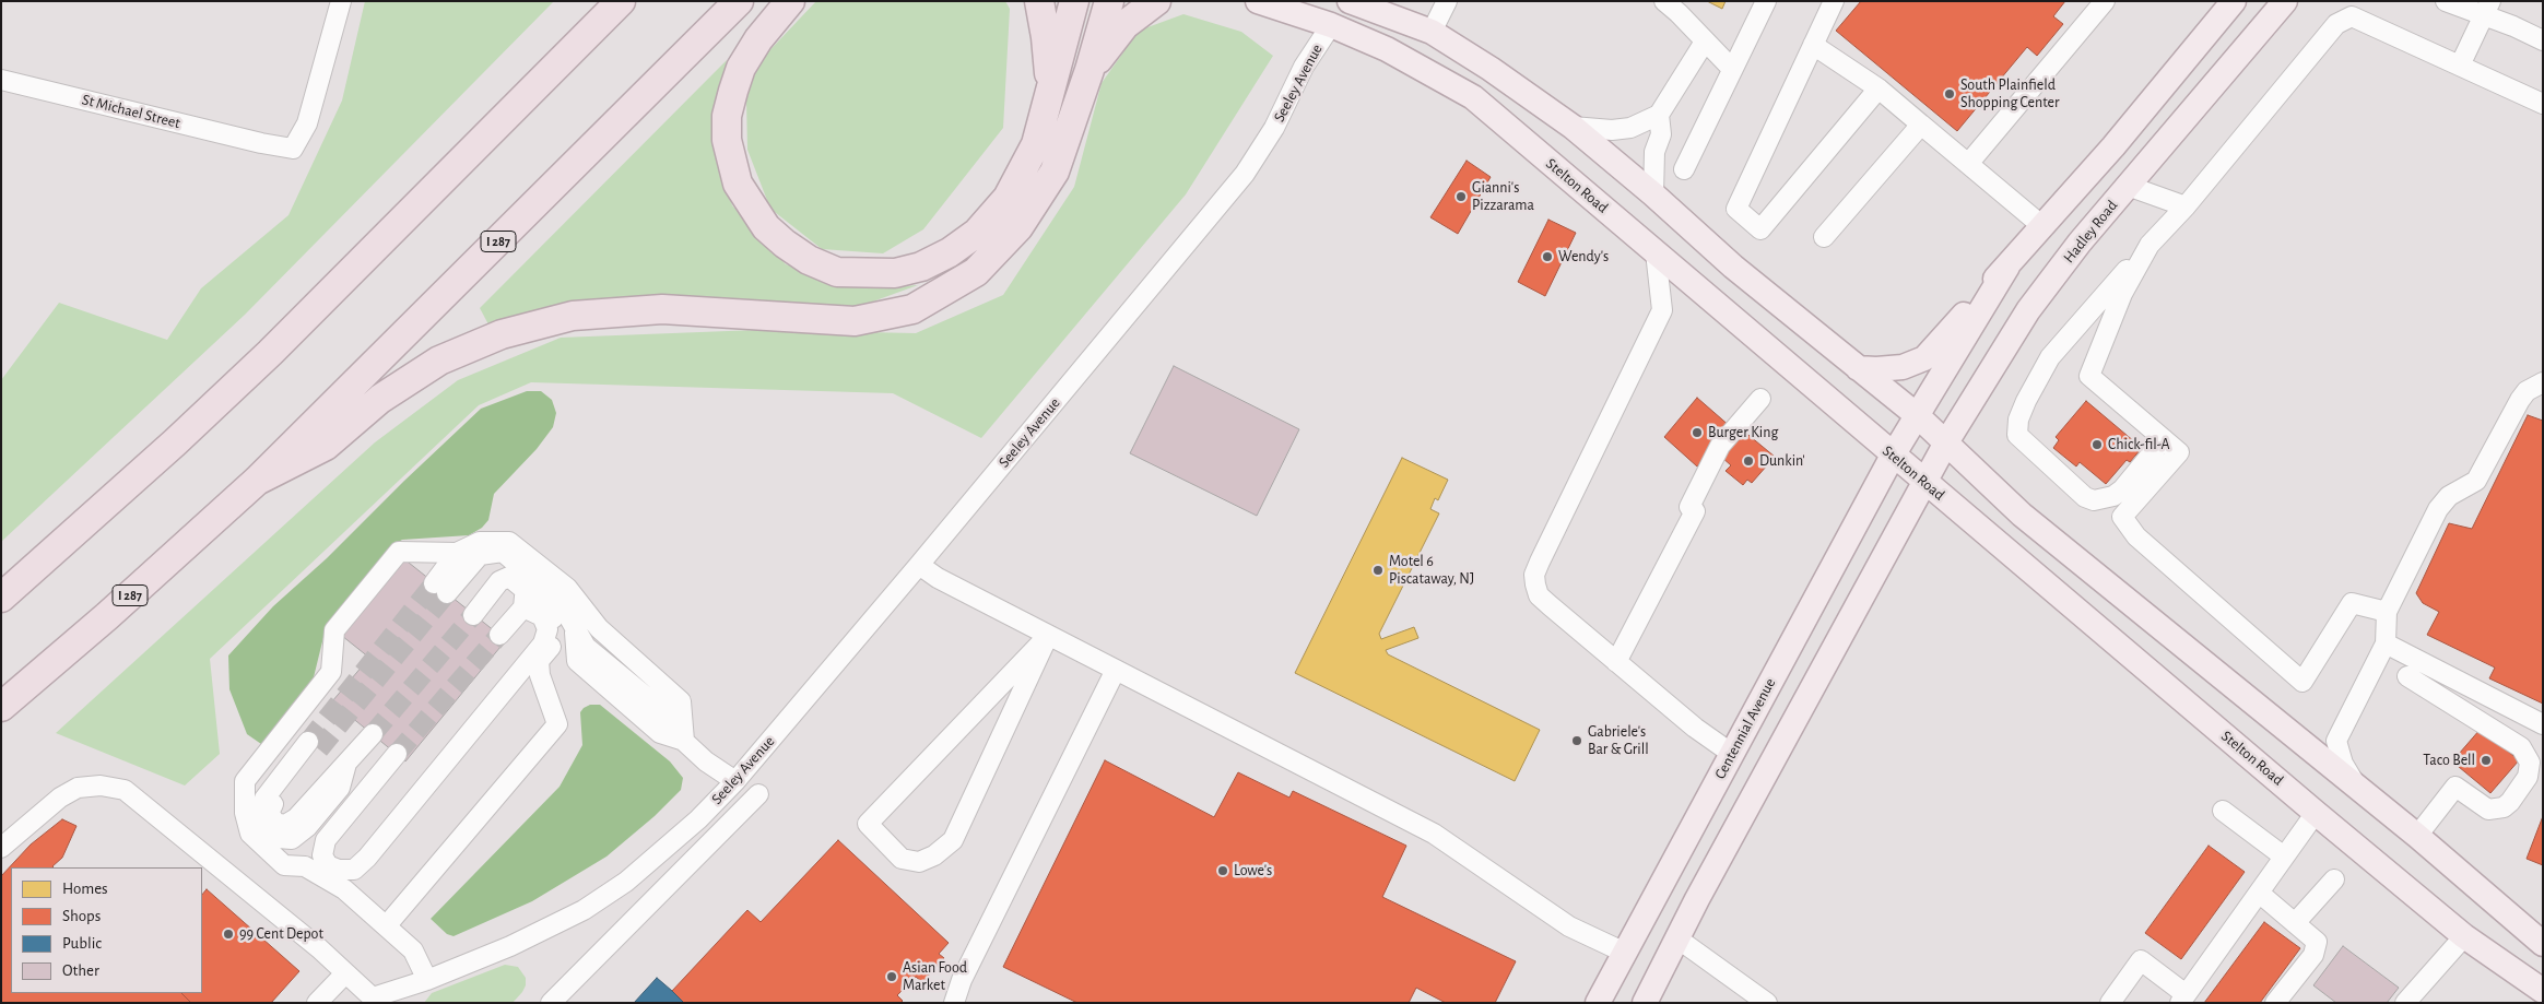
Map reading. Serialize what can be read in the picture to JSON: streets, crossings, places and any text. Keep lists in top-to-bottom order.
{
  "streets": {
    "highway": ["I 287"],
    "main road": ["Stelton Road", "Hadley Road", "Centennial Avenue"],
    "street": ["Seeley Avenue", "St Michael Street"]
  },
  "crossings": [
    ["Seeley Avenue", "Stelton Road"],
    ["Stelton Road", "Hadley Road"],
    ["Stelton Road", "Centennial Avenue"]
  ],
  "places": [
    "South Plainfield Shopping Center",
    "Gianni's Pizzarama",
    "Wendy's",
    "Burger King",
    "Chick-fil-A",
    "Dunkin'",
    "Motel 6 Piscataway, NJ",
    "Gabriele's Bar & Grill",
    "Taco Bell",
    "Lowe's",
    "99 Cent Depot",
    "Asian Food Market"
  ],
  "legend": [
    "Homes",
    "Shops",
    "Public",
    "Other"
  ]
}
